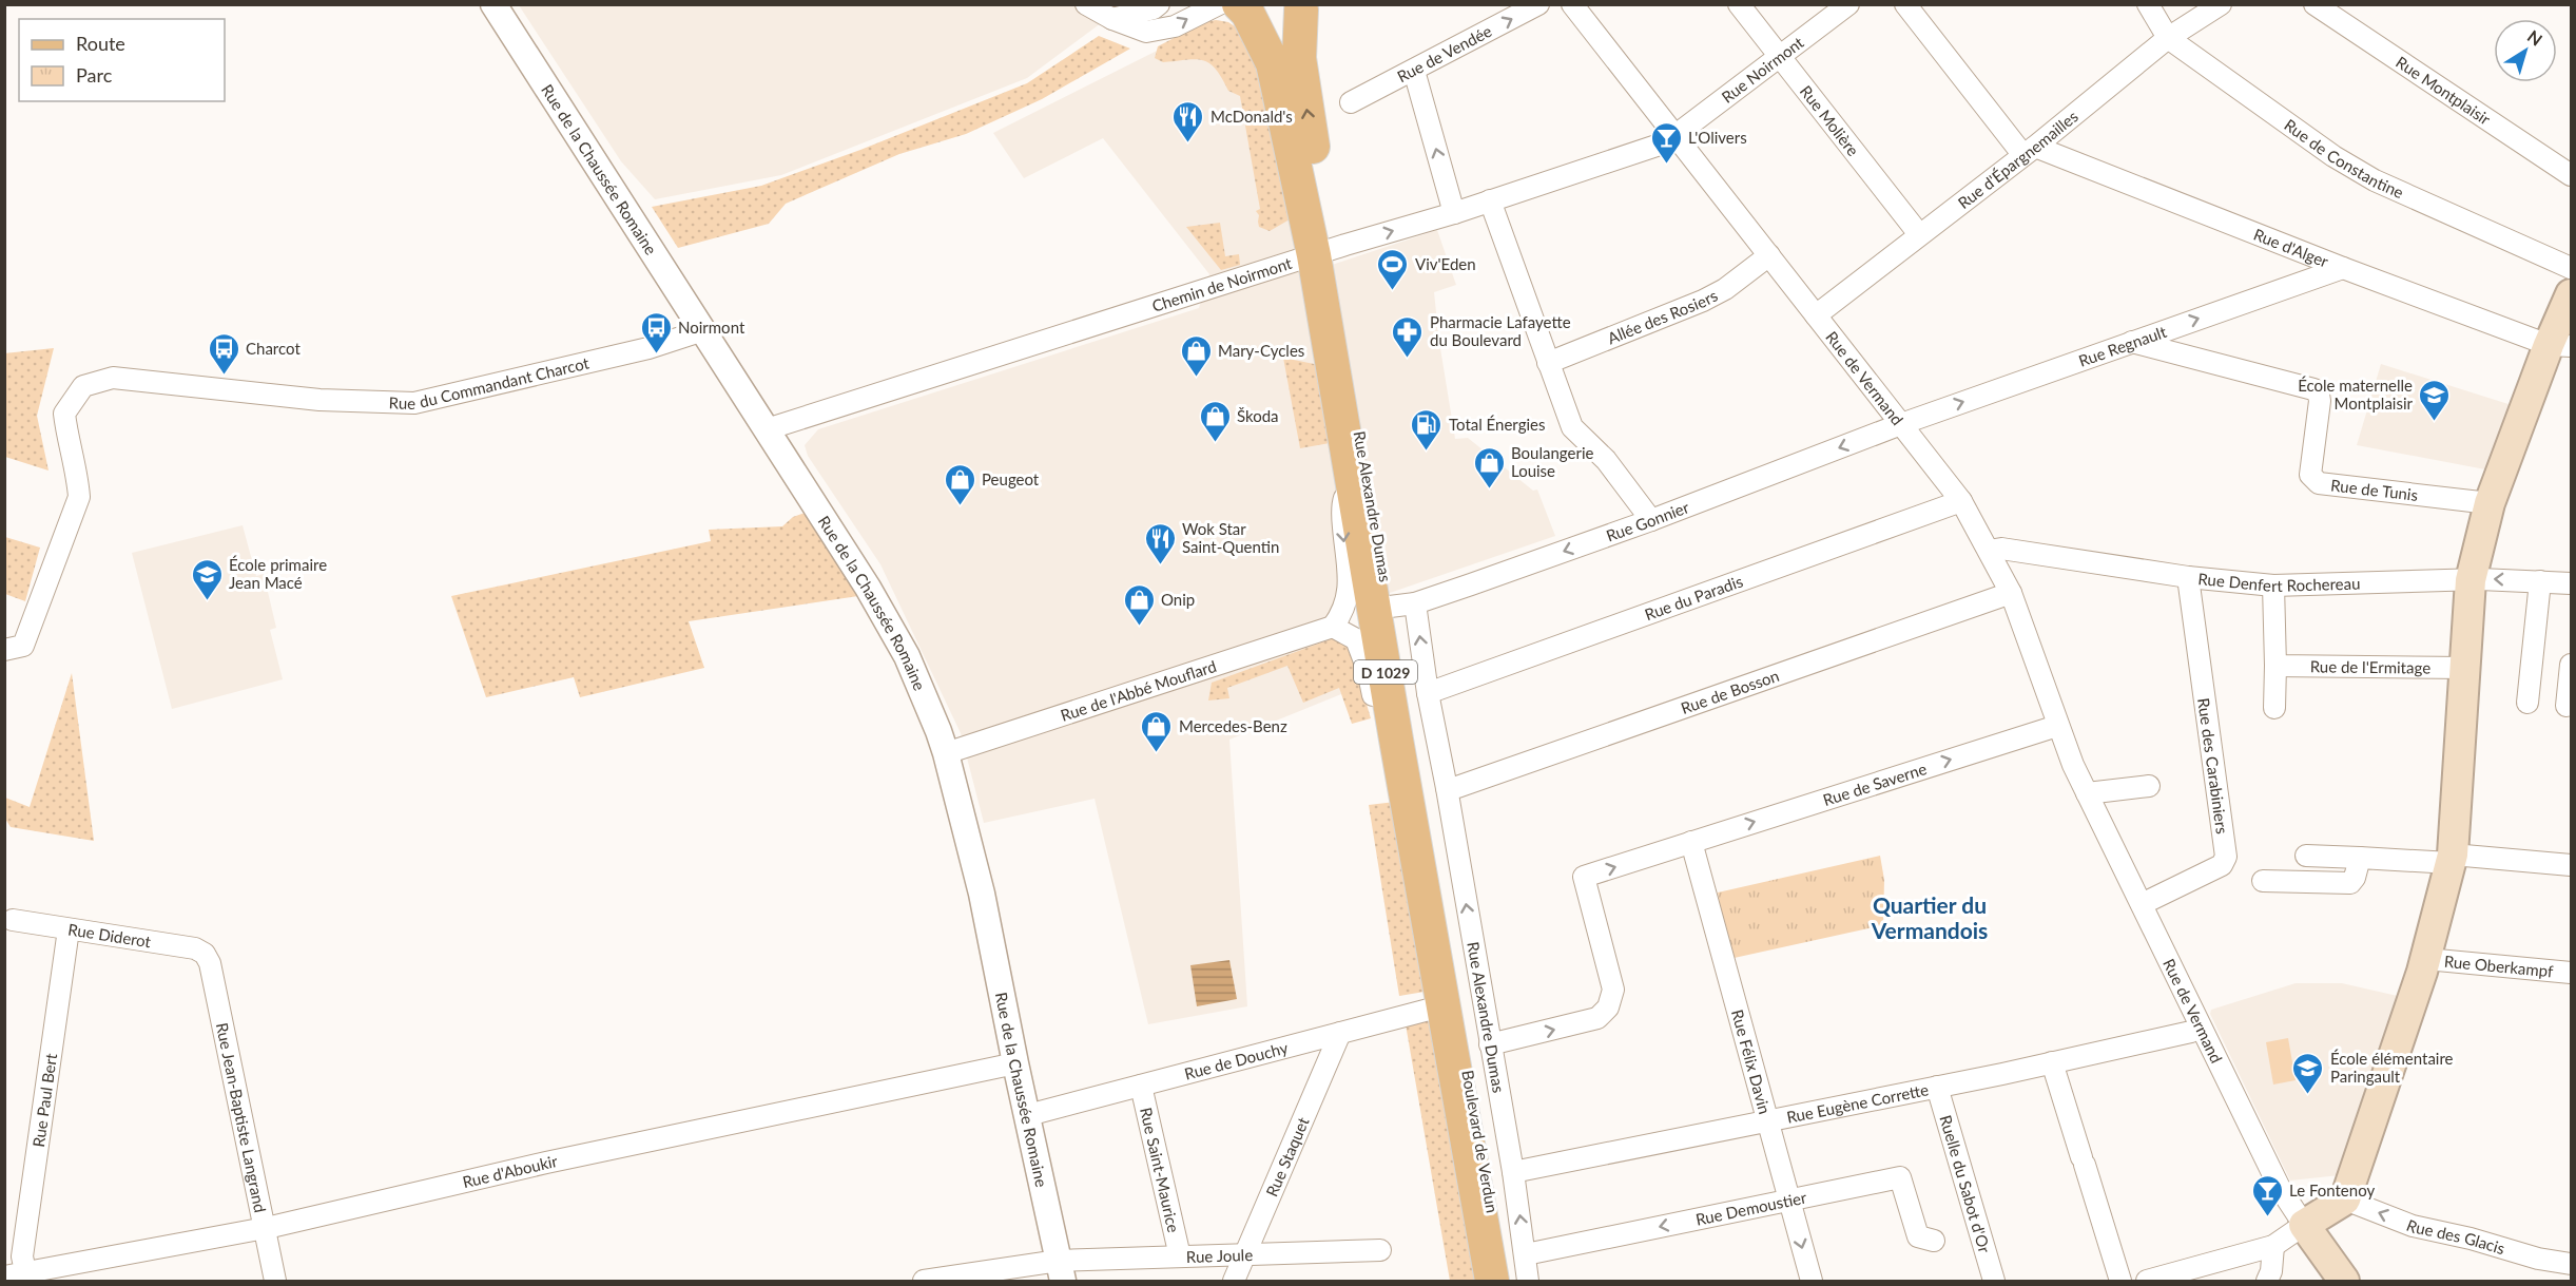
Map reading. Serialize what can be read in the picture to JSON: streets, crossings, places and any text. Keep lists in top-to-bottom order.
{
  "streets": {
    "main road": ["Rue Alexandre Dumas", "D 1029", "Boulevard de Verdun"],
    "street": [
      "Rue de Vendée",
      "Rue Noirmont",
      "Rue Montplaisir",
      "Rue Molière",
      "Rue de Constantine",
      "Rue d'Épargnemailles",
      "Rue de la Chaussée Romaine",
      "Rue d'Alger",
      "Chemin de Noirmont",
      "Allée des Rosiers",
      "Rue Regnault",
      "Rue de Vermand",
      "Rue du Commandant Charcot",
      "Rue de Tunis",
      "Rue Gonnier",
      "Rue Denfert Rochereau",
      "Rue du Paradis",
      "Rue de l'Ermitage",
      "Rue de l'Abbé Mouflard",
      "Rue de Bosson",
      "Rue des Carabiniers",
      "Rue de Saverne",
      "Rue Diderot",
      "Rue Oberkampf",
      "Rue de Douchy",
      "Rue Félix Davin",
      "Rue Paul Bert",
      "Rue Eugène Corrette",
      "Rue Jean-Baptiste Langrand",
      "Rue Staquet",
      "Rue d'Aboukir",
      "Rue Saint-Maurice",
      "Ruelle du Sabot d'Or",
      "Rue Demoustier",
      "Rue des Glacis",
      "Rue Joule"
    ]
  },
  "crossings": [
    ["Rue Noirmont", "Rue Molière"],
    ["Rue Noirmont", "Chemin de Noirmont"],
    ["Rue Noirmont", "Rue de Vermand"],
    ["Rue Molière", "Rue d'Épargnemailles"],
    ["Rue de Constantine", "Rue d'Épargnemailles"],
    ["Rue d'Épargnemailles", "Rue d'Alger"],
    ["Rue d'Épargnemailles", "Rue de Vermand"],
    ["Rue de la Chaussée Romaine", "Chemin de Noirmont"],
    ["Rue de la Chaussée Romaine", "Rue du Commandant Charcot"],
    ["Rue de la Chaussée Romaine", "Rue de l'Abbé Mouflard"],
    ["Rue de la Chaussée Romaine", "Rue de Douchy"],
    ["Rue de la Chaussée Romaine", "Rue d'Aboukir"],
    ["Rue de la Chaussée Romaine", "Rue Joule"],
    ["Rue d'Alger", "Rue Regnault"],
    ["Chemin de Noirmont", "Rue de Vermand"],
    ["Chemin de Noirmont", "Rue Alexandre Dumas"],
    ["Chemin de Noirmont", "D 1029"],
    ["Allée des Rosiers", "Rue de Vermand"],
    ["Rue Regnault", "Rue de Vermand"],
    ["Rue Regnault", "Rue de Tunis"],
    ["Rue Regnault", "Rue Gonnier"],
    ["Rue de Vermand", "Rue Gonnier"],
    ["Rue de Vermand", "Rue Denfert Rochereau"],
    ["Rue de Vermand", "Rue du Paradis"],
    ["Rue de Vermand", "Rue de Bosson"],
    ["Rue de Vermand", "Rue des Carabiniers"],
    ["Rue de Vermand", "Rue de Saverne"],
    ["Rue de Vermand", "Rue Eugène Corrette"],
    ["Rue Alexandre Dumas", "Rue Gonnier"],
    ["Rue Alexandre Dumas", "Rue du Paradis"],
    ["Rue Alexandre Dumas", "D 1029"],
    ["Rue Alexandre Dumas", "Rue de Bosson"],
    ["Rue Alexandre Dumas", "Rue de Saverne"],
    ["Rue Alexandre Dumas", "Rue de Douchy"],
    ["Rue Alexandre Dumas", "Rue Eugène Corrette"],
    ["Rue Alexandre Dumas", "Boulevard de Verdun"],
    ["Rue Alexandre Dumas", "Rue Demoustier"],
    ["Rue Denfert Rochereau", "Rue des Carabiniers"],
    ["D 1029", "Rue de Douchy"],
    ["D 1029", "Boulevard de Verdun"],
    ["Rue de Saverne", "Rue Félix Davin"],
    ["Rue Diderot", "Rue Paul Bert"],
    ["Rue Diderot", "Rue Jean-Baptiste Langrand"],
    ["Rue de Douchy", "Boulevard de Verdun"],
    ["Rue de Douchy", "Rue Staquet"],
    ["Rue de Douchy", "Rue Saint-Maurice"],
    ["Rue Félix Davin", "Rue Eugène Corrette"],
    ["Rue Félix Davin", "Rue Demoustier"],
    ["Rue Paul Bert", "Rue d'Aboukir"],
    ["Rue Eugène Corrette", "Ruelle du Sabot d'Or"],
    ["Rue Jean-Baptiste Langrand", "Rue d'Aboukir"],
    ["Rue Staquet", "Rue Joule"],
    ["Rue Saint-Maurice", "Rue Joule"]
  ],
  "one_way": [
    "Rue de Vendée",
    "Rue Regnault",
    "Rue Gonnier",
    "Rue de Saverne",
    "Rue Demoustier",
    "Rue des Glacis"
  ],
  "districts": ["Quartier du Vermandois"],
  "places": {
    "restaurant": ["McDonald's", "Wok Star Saint-Quentin"],
    "bar": ["L'Olivers", "Le Fontenoy"],
    "sports": ["Viv'Eden"],
    "bus stop": ["Noirmont", "Charcot"],
    "pharmacy": ["Pharmacie Lafayette du Boulevard"],
    "shop": [
      "Mary-Cycles",
      "Škoda",
      "Boulangerie Louise",
      "Peugeot",
      "Onip",
      "Mercedes-Benz"
    ],
    "school or university": ["École maternelle Montplaisir", "École primaire Jean Macé", "École élémentaire Paringault"],
    "fuel station": ["Total Énergies"]
  },
  "legend": ["Route", "Parc"],
  "north": "top right"
}
